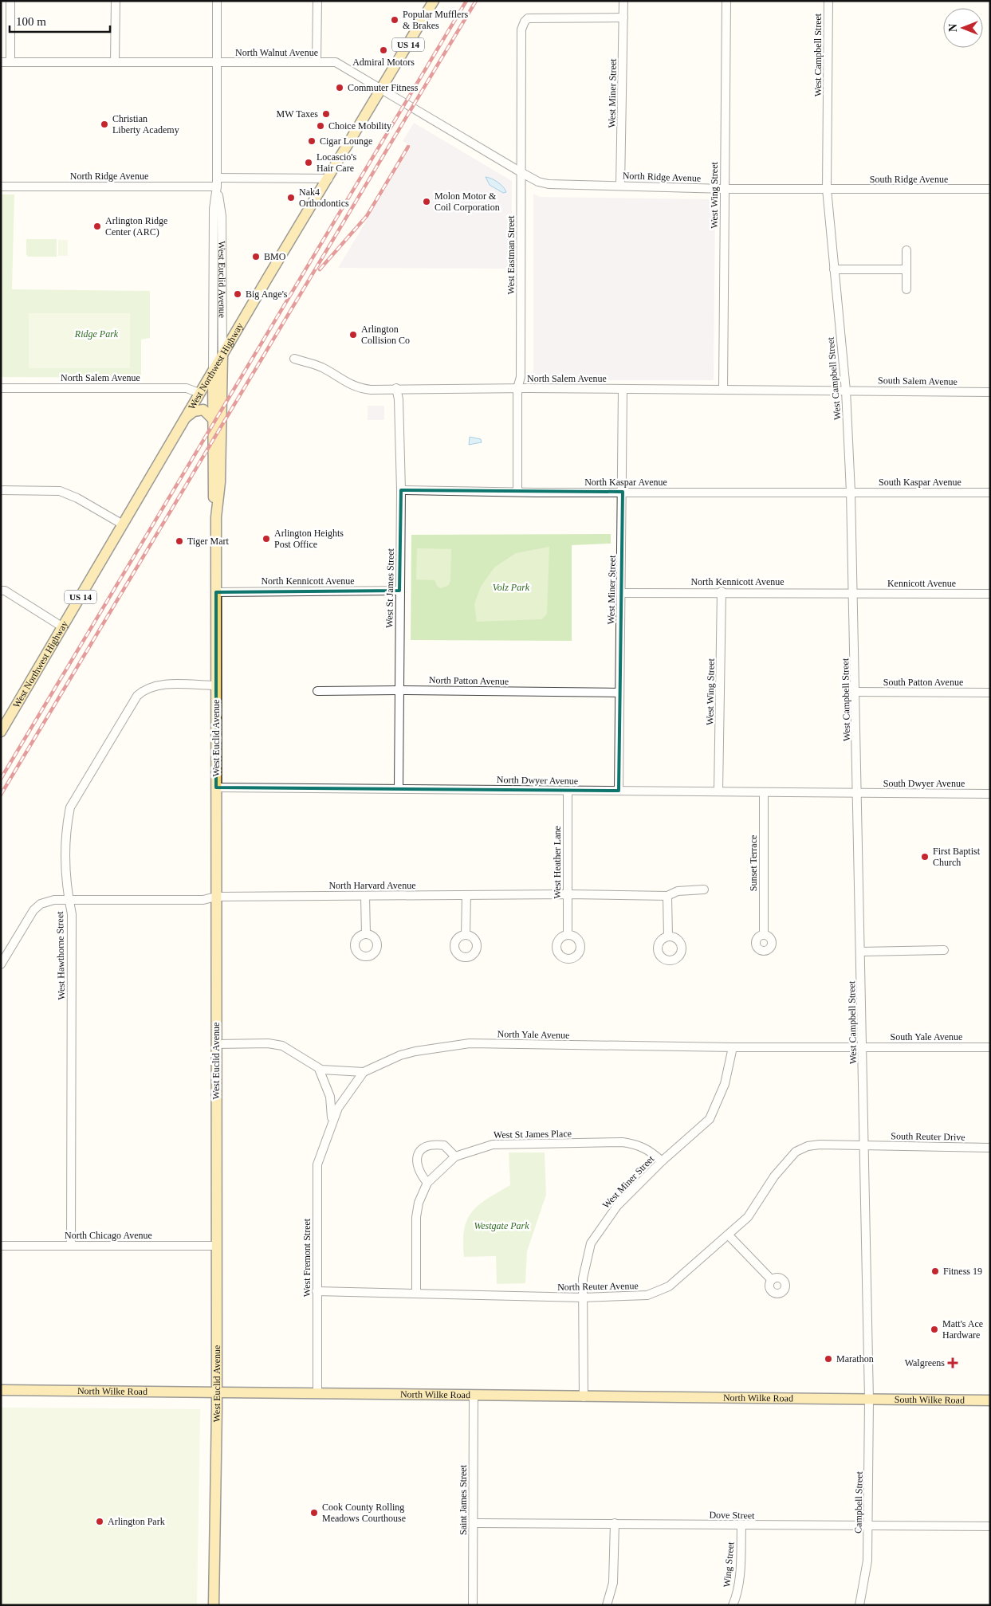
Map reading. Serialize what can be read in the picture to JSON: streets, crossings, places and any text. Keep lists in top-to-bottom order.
{
  "streets": {
    "main road": [
      "US 14",
      "West Euclid Avenue",
      "West Northwest Highway",
      "North Wilke Road",
      "South Wilke Road"
    ],
    "street": [
      "North Walnut Avenue",
      "West Campbell Street",
      "West Miner Street",
      "North Ridge Avenue",
      "South Ridge Avenue",
      "West Wing Street",
      "West Eastman Street",
      "North Salem Avenue",
      "South Salem Avenue",
      "North Kaspar Avenue",
      "South Kaspar Avenue",
      "North Kennicott Avenue",
      "Kennicott Avenue",
      "West St James Street",
      "North Patton Avenue",
      "South Patton Avenue",
      "North Dwyer Avenue",
      "South Dwyer Avenue",
      "West Heather Lane",
      "Sunset Terrace",
      "North Harvard Avenue",
      "West Hawthorne Street",
      "North Yale Avenue",
      "South Yale Avenue",
      "West St James Place",
      "South Reuter Drive",
      "North Chicago Avenue",
      "West Fremont Street",
      "North Reuter Avenue",
      "Saint James Street",
      "Campbell Street",
      "Dove Street",
      "Wing Street"
    ]
  },
  "crossings": [
    ["North Walnut Avenue", "North Ridge Avenue"],
    ["North Walnut Avenue", "West Eastman Street"],
    ["North Walnut Avenue", "West Euclid Avenue"],
    ["North Walnut Avenue", "West Northwest Highway"],
    ["West Campbell Street", "North Ridge Avenue"],
    ["West Campbell Street", "South Ridge Avenue"],
    ["West Campbell Street", "North Salem Avenue"],
    ["West Campbell Street", "South Salem Avenue"],
    ["West Campbell Street", "North Kaspar Avenue"],
    ["West Campbell Street", "South Kaspar Avenue"],
    ["West Campbell Street", "North Kennicott Avenue"],
    ["West Campbell Street", "Kennicott Avenue"],
    ["West Campbell Street", "South Patton Avenue"],
    ["West Campbell Street", "North Dwyer Avenue"],
    ["West Campbell Street", "South Dwyer Avenue"],
    ["West Campbell Street", "North Yale Avenue"],
    ["West Campbell Street", "South Yale Avenue"],
    ["West Campbell Street", "South Reuter Drive"],
    ["West Campbell Street", "North Reuter Avenue"],
    ["West Campbell Street", "North Wilke Road"],
    ["West Campbell Street", "South Wilke Road"],
    ["West Campbell Street", "Campbell Street"],
    ["West Miner Street", "North Ridge Avenue"],
    ["West Miner Street", "West Eastman Street"],
    ["West Miner Street", "North Salem Avenue"],
    ["West Miner Street", "North Kaspar Avenue"],
    ["West Miner Street", "North Kennicott Avenue"],
    ["West Miner Street", "North Patton Avenue"],
    ["West Miner Street", "North Dwyer Avenue"],
    ["West Miner Street", "North Yale Avenue"],
    ["West Miner Street", "West St James Place"],
    ["West Miner Street", "North Reuter Avenue"],
    ["West Miner Street", "North Wilke Road"],
    ["North Ridge Avenue", "South Ridge Avenue"],
    ["North Ridge Avenue", "West Wing Street"],
    ["North Ridge Avenue", "West Eastman Street"],
    ["North Ridge Avenue", "West Euclid Avenue"],
    ["West Wing Street", "North Salem Avenue"],
    ["West Wing Street", "North Kennicott Avenue"],
    ["West Wing Street", "North Dwyer Avenue"],
    ["West Eastman Street", "North Salem Avenue"],
    ["West Eastman Street", "North Kaspar Avenue"],
    ["West Euclid Avenue", "West Northwest Highway"],
    ["West Euclid Avenue", "North Kennicott Avenue"],
    ["West Euclid Avenue", "North Dwyer Avenue"],
    ["West Euclid Avenue", "North Harvard Avenue"],
    ["West Euclid Avenue", "West Hawthorne Street"],
    ["West Euclid Avenue", "North Yale Avenue"],
    ["West Euclid Avenue", "North Chicago Avenue"],
    ["West Euclid Avenue", "North Wilke Road"],
    ["West Northwest Highway", "North Salem Avenue"],
    ["North Salem Avenue", "South Salem Avenue"],
    ["North Salem Avenue", "West St James Street"],
    ["North Kaspar Avenue", "South Kaspar Avenue"],
    ["North Kaspar Avenue", "West St James Street"],
    ["North Kennicott Avenue", "Kennicott Avenue"],
    ["North Kennicott Avenue", "West St James Street"],
    ["West St James Street", "North Patton Avenue"],
    ["West St James Street", "North Dwyer Avenue"],
    ["North Dwyer Avenue", "South Dwyer Avenue"],
    ["North Dwyer Avenue", "West Heather Lane"],
    ["North Dwyer Avenue", "Sunset Terrace"],
    ["West Heather Lane", "North Harvard Avenue"],
    ["North Harvard Avenue", "West Hawthorne Street"],
    ["West Hawthorne Street", "North Chicago Avenue"],
    ["North Yale Avenue", "South Yale Avenue"],
    ["North Yale Avenue", "West Fremont Street"],
    ["West St James Place", "North Reuter Avenue"],
    ["South Reuter Drive", "North Reuter Avenue"],
    ["West Fremont Street", "North Reuter Avenue"],
    ["West Fremont Street", "North Wilke Road"],
    ["North Wilke Road", "South Wilke Road"],
    ["North Wilke Road", "Saint James Street"],
    ["North Wilke Road", "Campbell Street"],
    ["South Wilke Road", "Campbell Street"],
    ["Saint James Street", "Dove Street"],
    ["Campbell Street", "Dove Street"],
    ["Dove Street", "Wing Street"]
  ],
  "parks": ["Ridge Park", "Volz Park", "Westgate Park"],
  "places": {
    "other": [
      "Popular Mufflers & Brakes",
      "Admiral Motors",
      "Commuter Fitness",
      "MW Taxes",
      "Christian Liberty Academy",
      "Choice Mobility",
      "Cigar Lounge",
      "Locascio's Hair Care",
      "Nak4 Orthodontics",
      "Molon Motor & Coil Corporation",
      "Arlington Ridge Center (ARC)",
      "BMO",
      "Big Ange's",
      "Arlington Collision Co",
      "Arlington Heights Post Office",
      "Tiger Mart",
      "First Baptist Church",
      "Fitness 19",
      "Matt's Ace Hardware",
      "Marathon",
      "Cook County Rolling Meadows Courthouse",
      "Arlington Park"
    ],
    "health": ["Walgreens"]
  },
  "scale_bar": "100 m",
  "north": "left"
}
